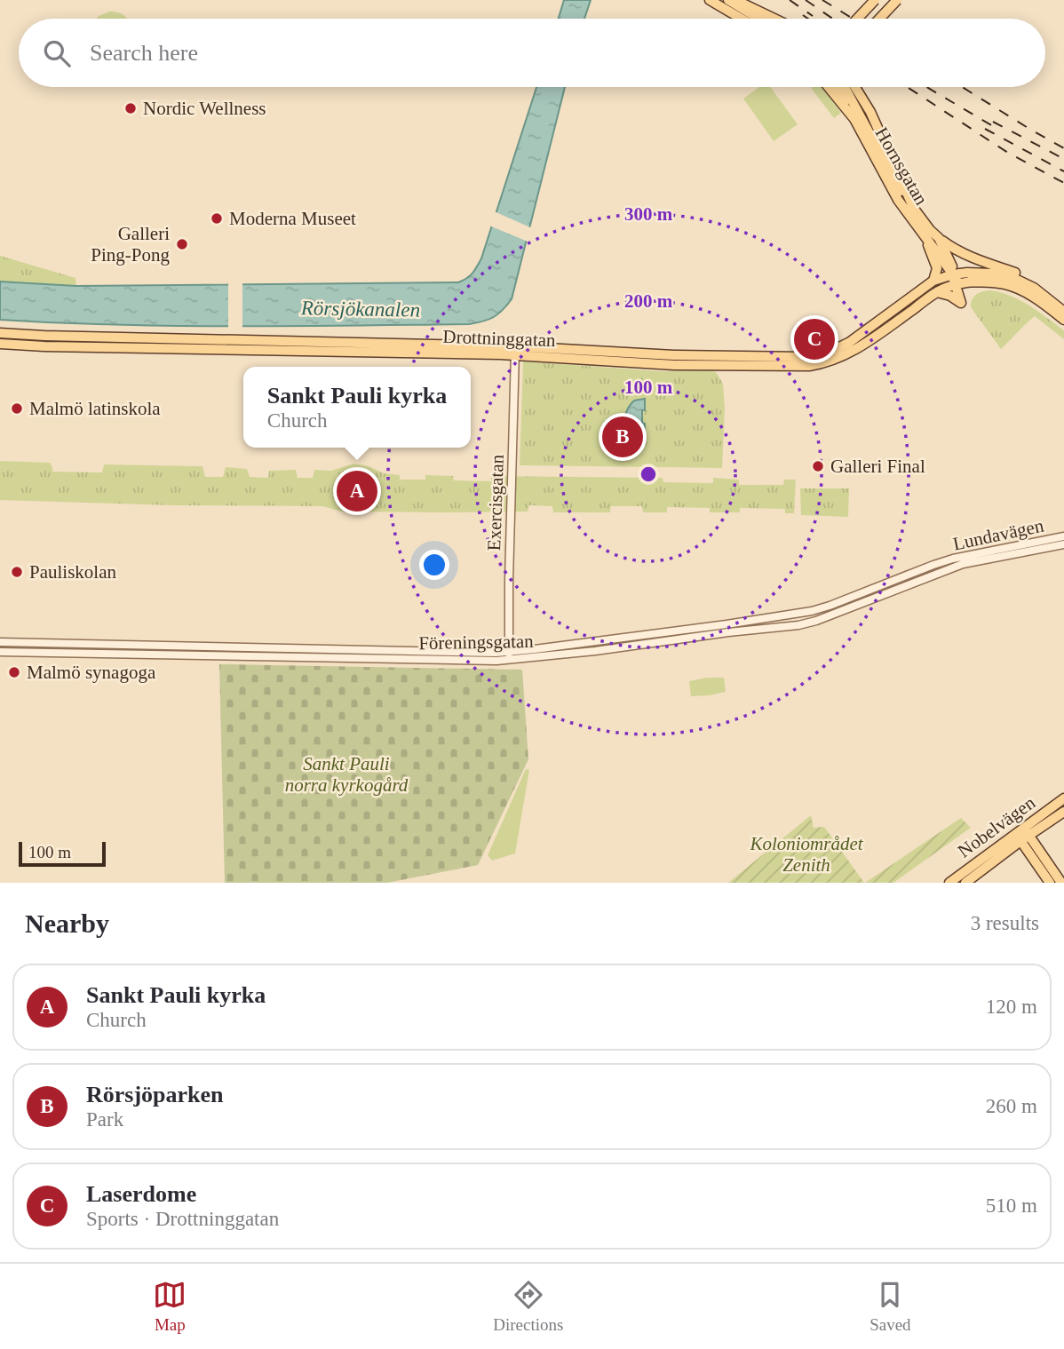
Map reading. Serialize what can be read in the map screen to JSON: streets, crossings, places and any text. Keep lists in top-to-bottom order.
{
  "streets": {
    "main road": ["Hornsgatan", "Drottninggatan", "Nobelvägen"],
    "street": ["Exercisgatan", "Lundavägen", "Föreningsgatan"]
  },
  "crossings": [
    ["Hornsgatan", "Drottninggatan"],
    ["Drottninggatan", "Exercisgatan"],
    ["Exercisgatan", "Föreningsgatan"],
    ["Lundavägen", "Föreningsgatan"]
  ],
  "water": ["Rörsjökanalen"],
  "parks": ["Sankt Pauli norra kyrkogård", "Koloniområdet Zenith"],
  "places": [
    "Nordic Wellness",
    "Moderna Museet",
    "Galleri Ping-Pong",
    "Malmö latinskola",
    "Galleri Final",
    "Pauliskolan",
    "Malmö synagoga"
  ],
  "scale_bar": "100 m",
  "page": {
    "search": "Search here",
    "pins": ["C", "B", "A"],
    "popup": ["Sankt Pauli kyrka", "Church"],
    "scale": "100 m",
    "heading": ["Nearby", "3 results"],
    "list": [
      {
        "mark": "A",
        "name": "Sankt Pauli kyrka",
        "note": "Church",
        "value": "120 m"
      },
      {
        "mark": "B",
        "name": "Rörsjöparken",
        "note": "Park",
        "value": "260 m"
      },
      {
        "mark": "C",
        "name": "Laserdome",
        "note": "Sports · Drottninggatan",
        "value": "510 m"
      }
    ],
    "nav": ["Map", "Directions", "Saved"]
  },
  "rings": ["300 m", "200 m", "100 m"]
}
